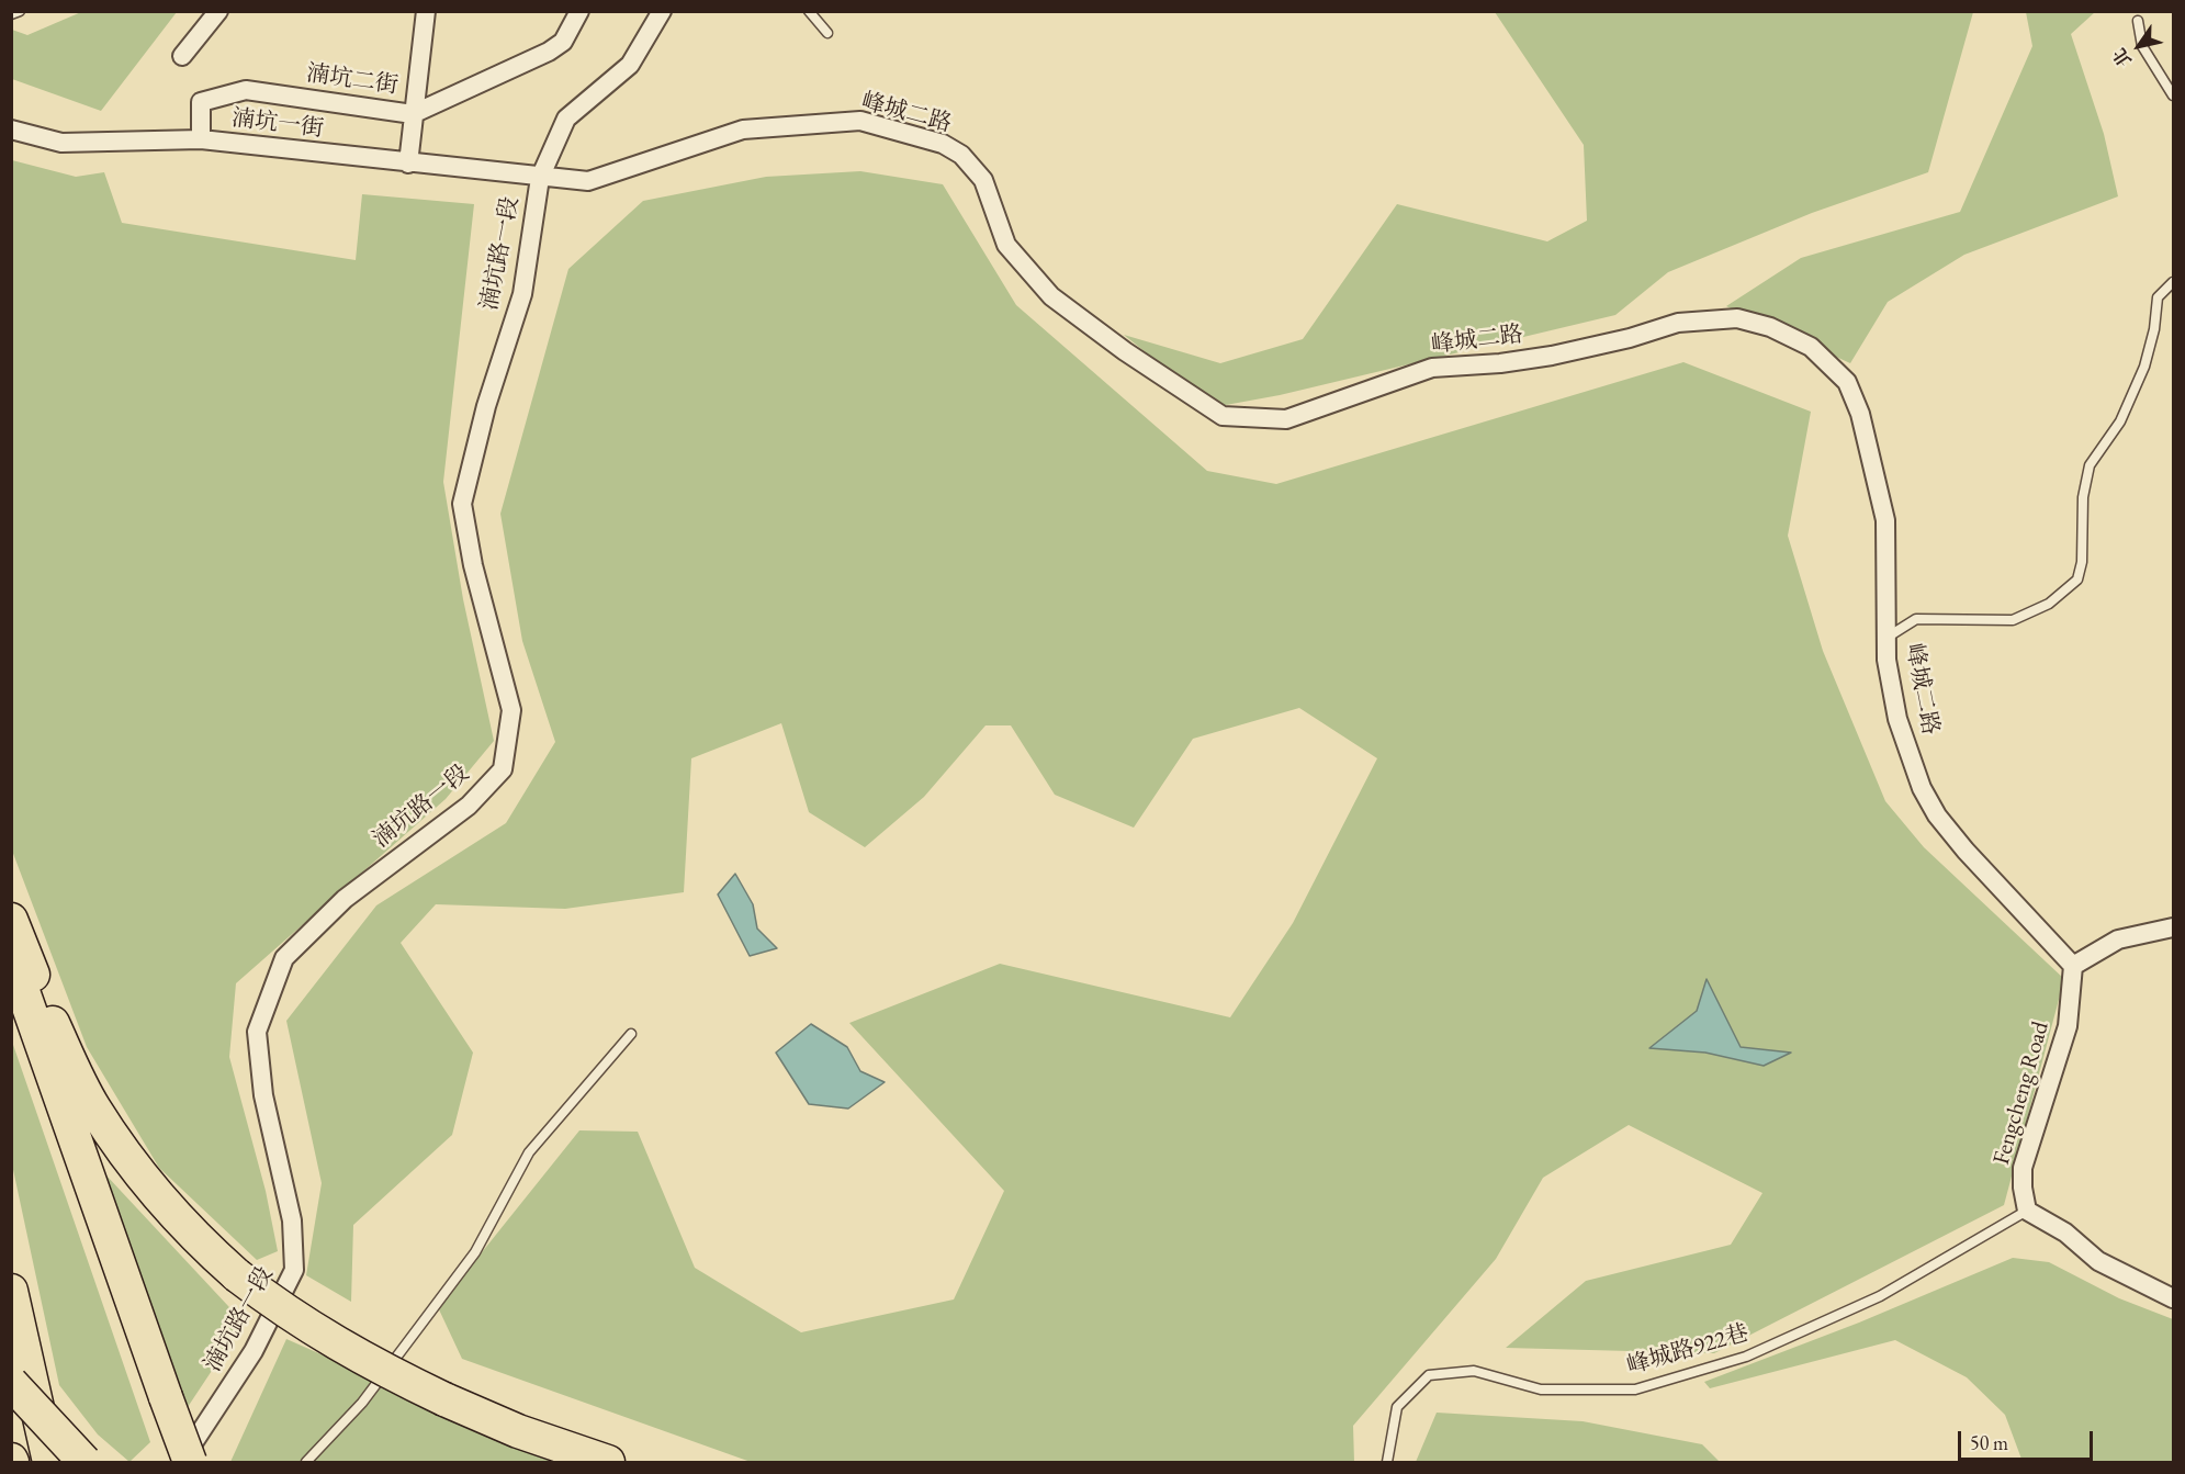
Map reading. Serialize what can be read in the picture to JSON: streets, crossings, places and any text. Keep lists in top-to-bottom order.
{
  "streets": {
    "street": [
      "湳坑二街",
      "峰城二路",
      "湳坑一街",
      "湳坑路一段",
      "Fengcheng Road"
    ],
    "lane": ["峰城路922巷"]
  },
  "crossings": [
    ["湳坑二街", "湳坑一街"],
    ["峰城二路", "湳坑一街"],
    ["峰城二路", "湳坑路一段"],
    ["峰城二路", "Fengcheng Road"],
    ["湳坑一街", "湳坑路一段"],
    ["Fengcheng Road", "峰城路922巷"]
  ],
  "scale_bar": "50 m",
  "north": "bottom left"
}
